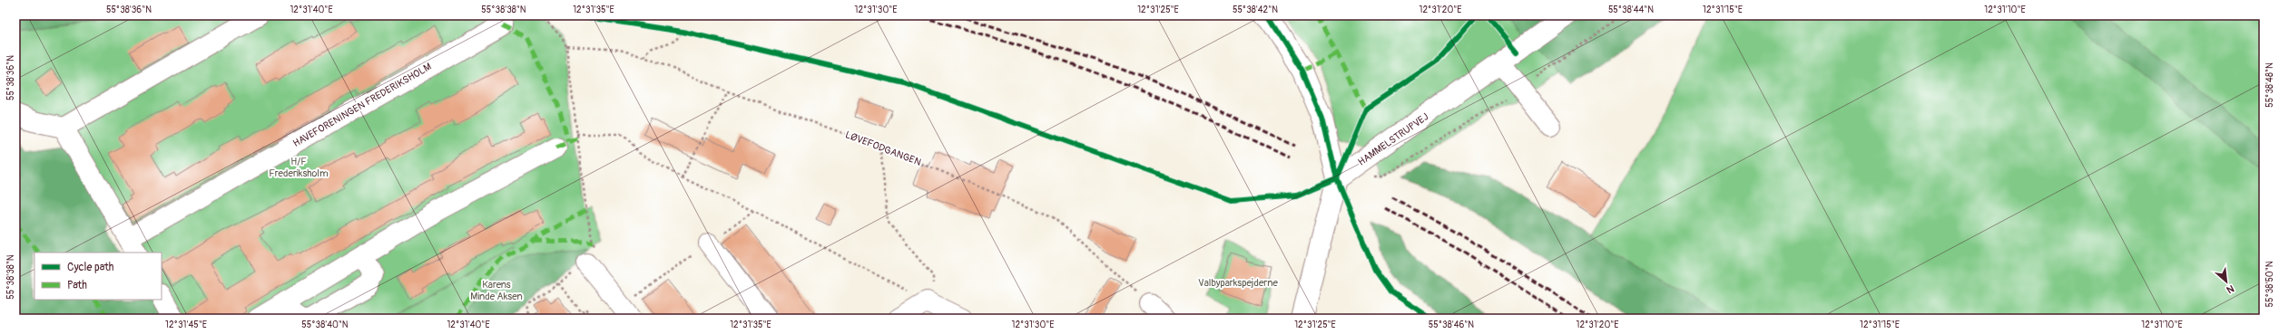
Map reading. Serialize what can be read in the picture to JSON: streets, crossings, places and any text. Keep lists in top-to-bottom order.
{
  "streets": {
    "street": ["HAVEFORENINGEN FREDERIKSHOLM", "HAMMELSTRUPVEJ"],
    "path": ["LØVEFODGANGEN"]
  },
  "parks": ["H/F Frederiksholm", "Valbyparkspejderne", "Karens Minde Aksen"],
  "legend": ["Cycle path", "Path"],
  "north": "bottom right",
  "coordinates": [
    "55°38'36\"N",
    "12°31'40\"E",
    "55°38'38\"N",
    "12°31'35\"E",
    "12°31'30\"E",
    "12°31'25\"E",
    "55°38'42\"N",
    "12°31'20\"E",
    "55°38'44\"N",
    "12°31'15\"E",
    "12°31'10\"E",
    "55°38'48\"N",
    "55°38'50\"N",
    "12°31'45\"E",
    "55°38'40\"N",
    "55°38'46\"N"
  ]
}
